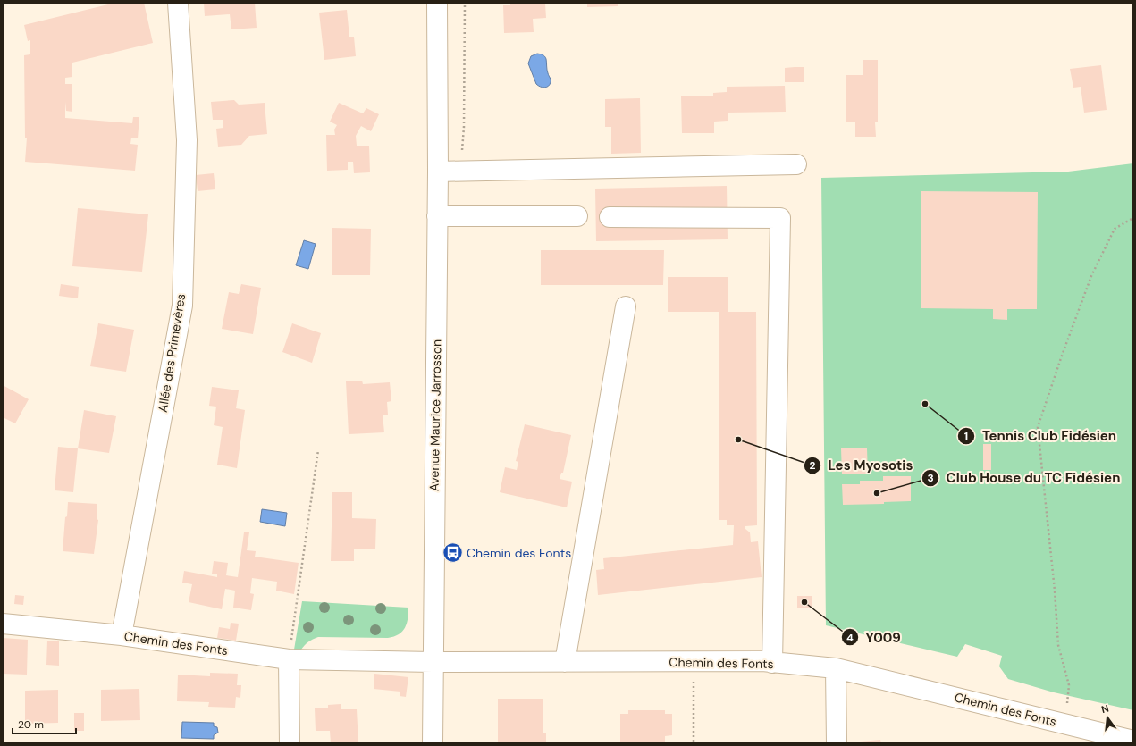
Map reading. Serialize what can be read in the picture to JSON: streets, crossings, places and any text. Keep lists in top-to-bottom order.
{
  "streets": {
    "street": ["Allée des Primevères", "Avenue Maurice Jarrosson", "Chemin des Fonts"]
  },
  "crossings": [
    ["Allée des Primevères", "Chemin des Fonts"],
    ["Avenue Maurice Jarrosson", "Chemin des Fonts"]
  ],
  "places": {
    "other": [
      "Tennis Club Fidésien",
      "Les Myosotis",
      "Club House du TC Fidésien",
      "Y009"
    ],
    "bus stop": ["Chemin des Fonts"]
  },
  "scale_bar": "20 m",
  "north": "top"
}
